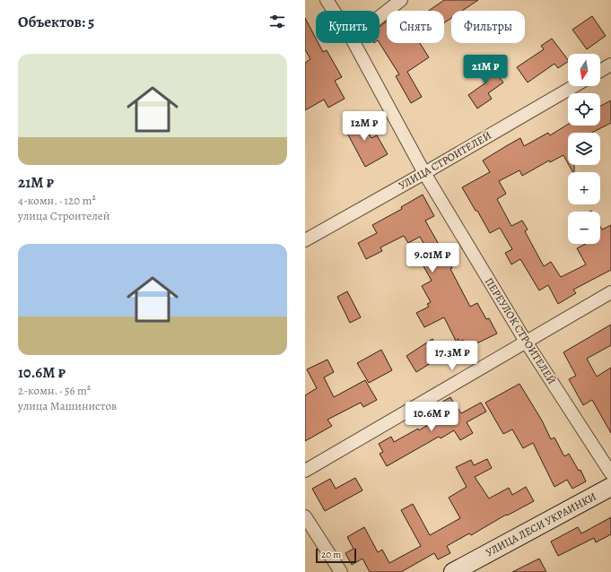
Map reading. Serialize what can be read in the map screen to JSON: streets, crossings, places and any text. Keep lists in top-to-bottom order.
{
  "streets": {
    "main road": ["УЛИЦА ЛЕСИ УКРАИНКИ"],
    "street": ["УЛИЦА СТРОИТЕЛЕЙ", "ПЕРЕУЛОК СТРОИТЕЛЕЙ"]
  },
  "crossings": [
    ["УЛИЦА СТРОИТЕЛЕЙ", "ПЕРЕУЛОК СТРОИТЕЛЕЙ"]
  ],
  "scale_bar": "20 m",
  "north": "bottom",
  "page": {
    "heading": "Объектов: 5",
    "chip": ["Купить", "Снять", "Фильтры"],
    "list": [
      {
        "name": "21M ₽",
        "note": "4-комн. · 120 m² · улица Строителей"
      },
      {
        "name": "10.6M ₽",
        "note": "2-комн. · 56 m² · улица Машинистов"
      }
    ],
    "map_buttons": ["+", "−"],
    "price": [
      "21M ₽",
      "12M ₽",
      "9.01M ₽",
      "17.3M ₽",
      "10.6M ₽"
    ],
    "scale": "20 m"
  }
}
